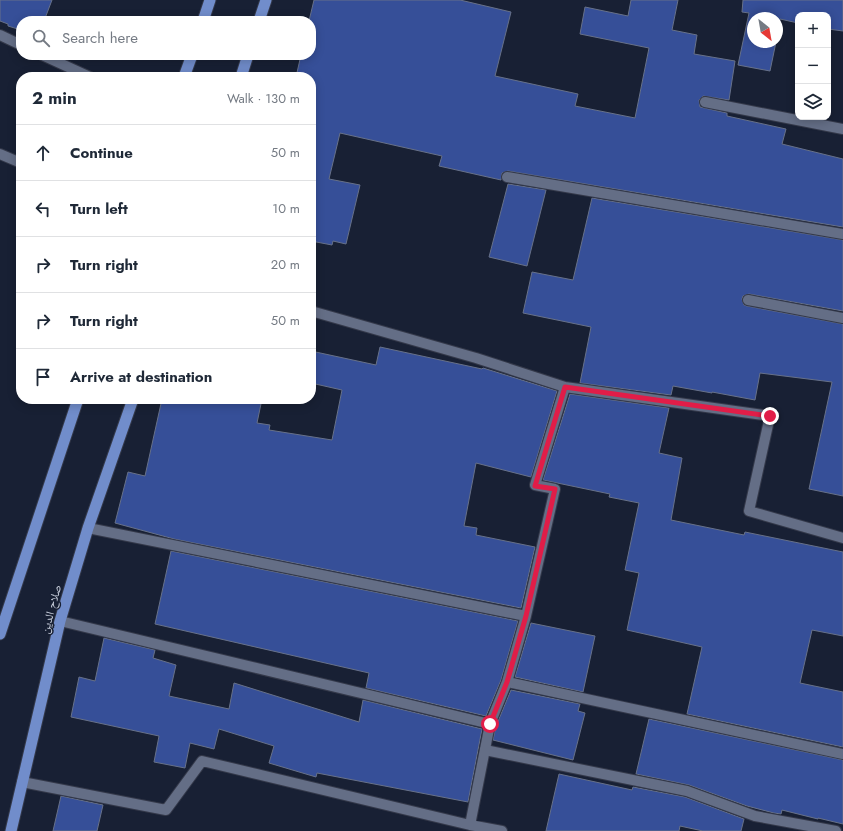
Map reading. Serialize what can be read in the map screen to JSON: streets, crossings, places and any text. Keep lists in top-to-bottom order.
{
  "streets": {
    "highway": ["صلاح الدين"]
  },
  "north": "bottom right",
  "page": {
    "map_buttons": ["+", "−"],
    "search": "Search here",
    "heading": ["2 min", "Walk · 130 m"],
    "list": [
      ["Continue", "50 m"],
      ["Turn left", "10 m"],
      ["Turn right", "20 m"],
      ["Turn right", "50 m"],
      "Arrive at destination"
    ]
  }
}
